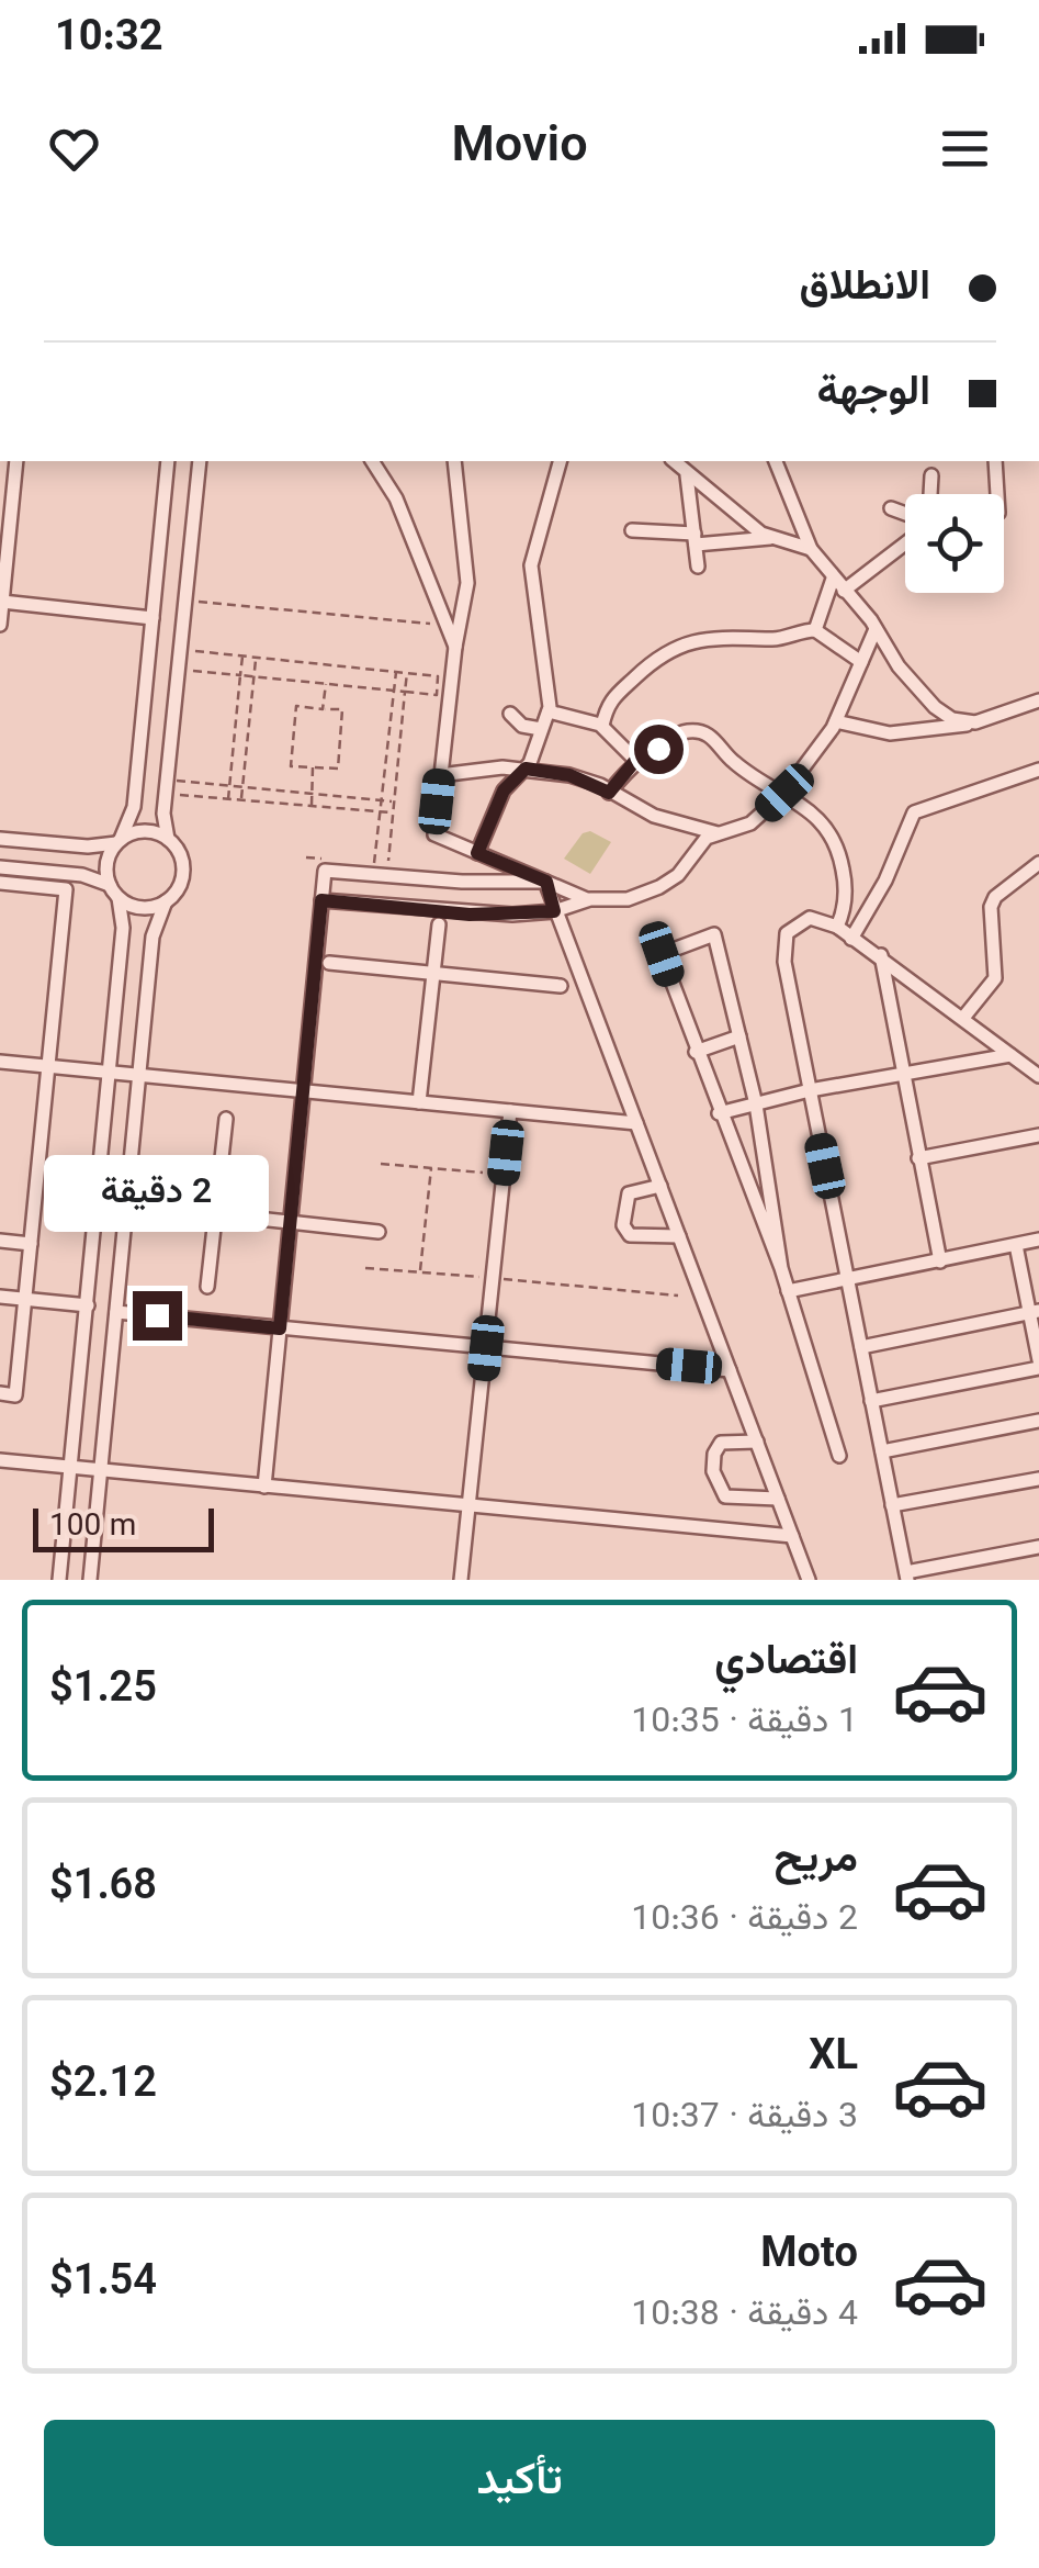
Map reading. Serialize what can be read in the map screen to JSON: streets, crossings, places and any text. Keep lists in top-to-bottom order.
{
  "scale_bar": "100 m",
  "page": {
    "status": "10:32",
    "header": "Movio",
    "banner": ["الانطلاق", "الوجهة"],
    "bubble": "2 دقيقة",
    "scale": "100 m",
    "list": [
      {
        "name": "اقتصادي",
        "note": "1 دقيقة · 10:35",
        "value": "$1.25"
      },
      {
        "name": "مريح",
        "note": "2 دقيقة · 10:36",
        "value": "$1.68"
      },
      {
        "name": "XL",
        "note": "3 دقيقة · 10:37",
        "value": "$2.12"
      },
      {
        "name": "Moto",
        "note": "4 دقيقة · 10:38",
        "value": "$1.54"
      }
    ],
    "buttons": "تأكيد"
  }
}
